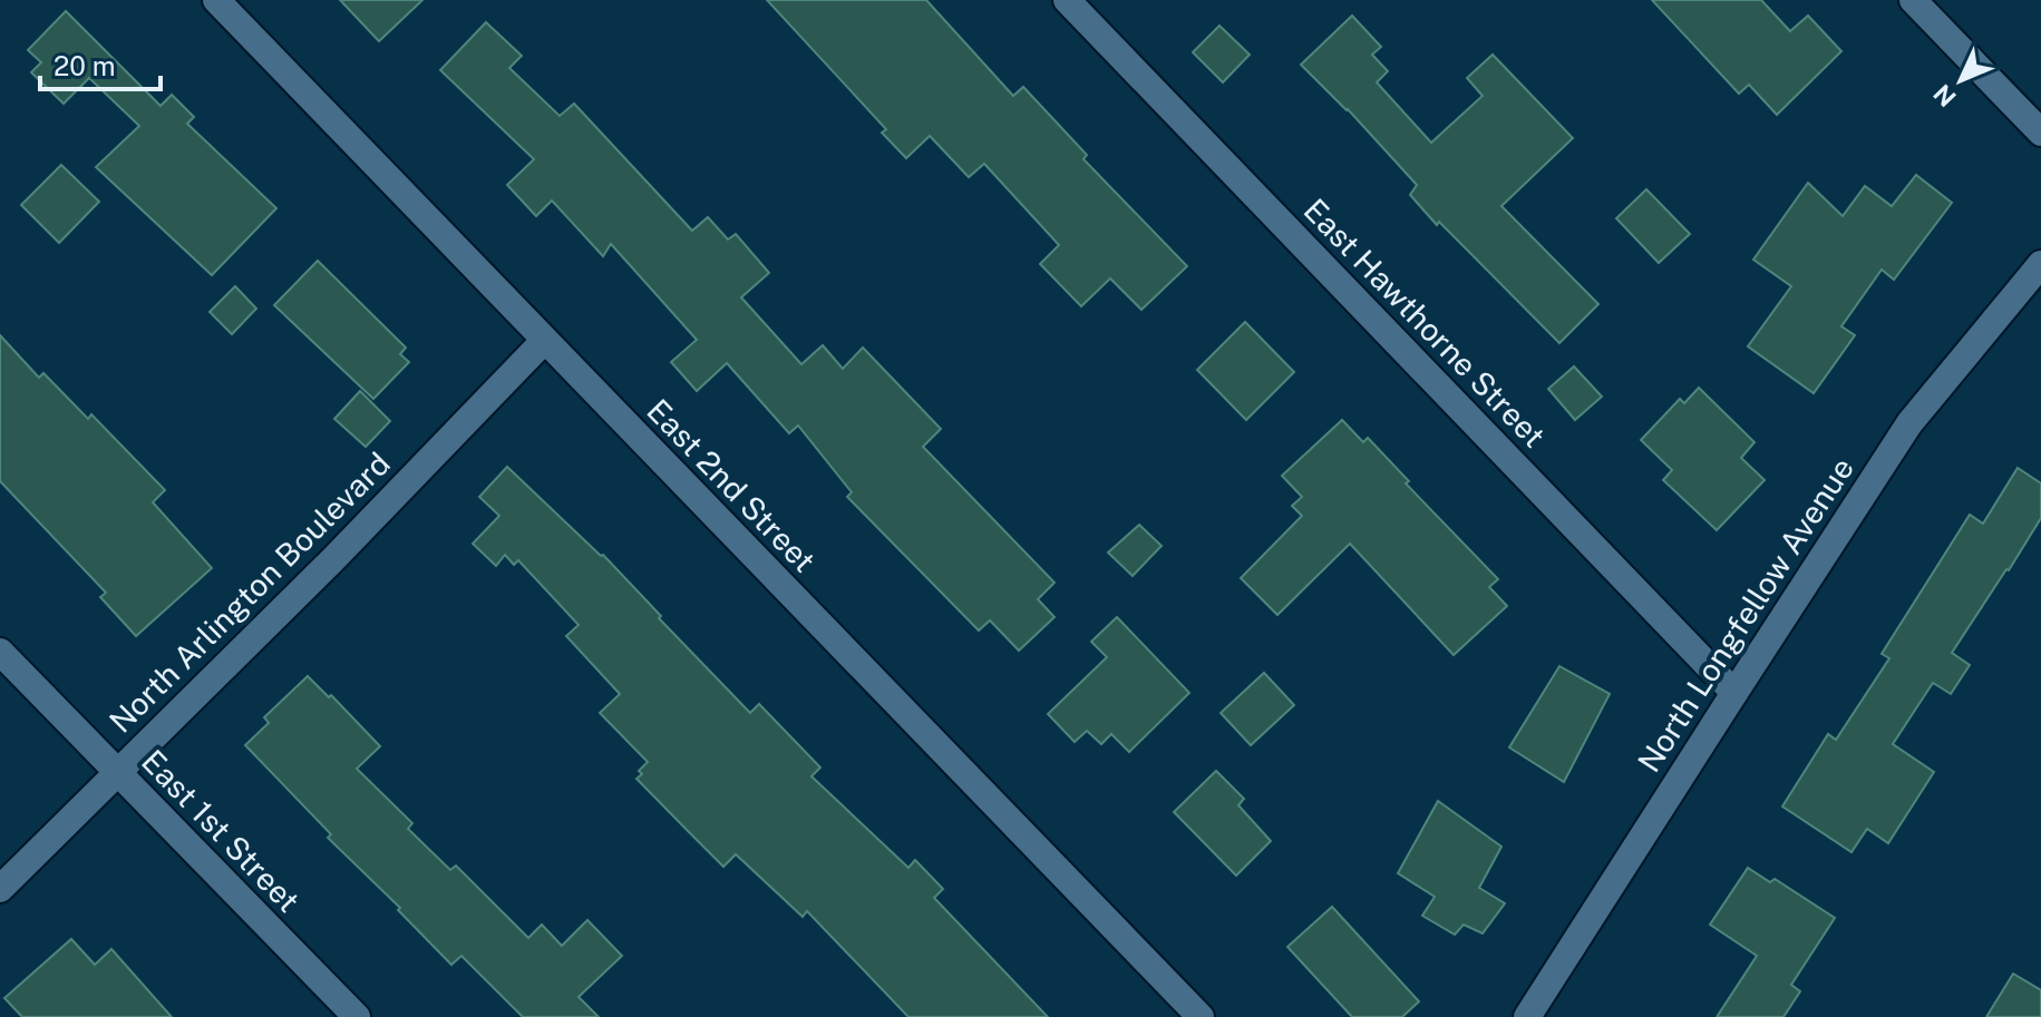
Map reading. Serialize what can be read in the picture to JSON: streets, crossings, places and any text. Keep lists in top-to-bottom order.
{
  "streets": {
    "street": [
      "East Hawthorne Street",
      "East 2nd Street",
      "North Arlington Boulevard",
      "North Longfellow Avenue",
      "East 1st Street"
    ]
  },
  "crossings": [
    ["East Hawthorne Street", "North Longfellow Avenue"],
    ["East 2nd Street", "North Arlington Boulevard"],
    ["North Arlington Boulevard", "East 1st Street"]
  ],
  "scale_bar": "20 m",
  "north": "bottom left"
}
